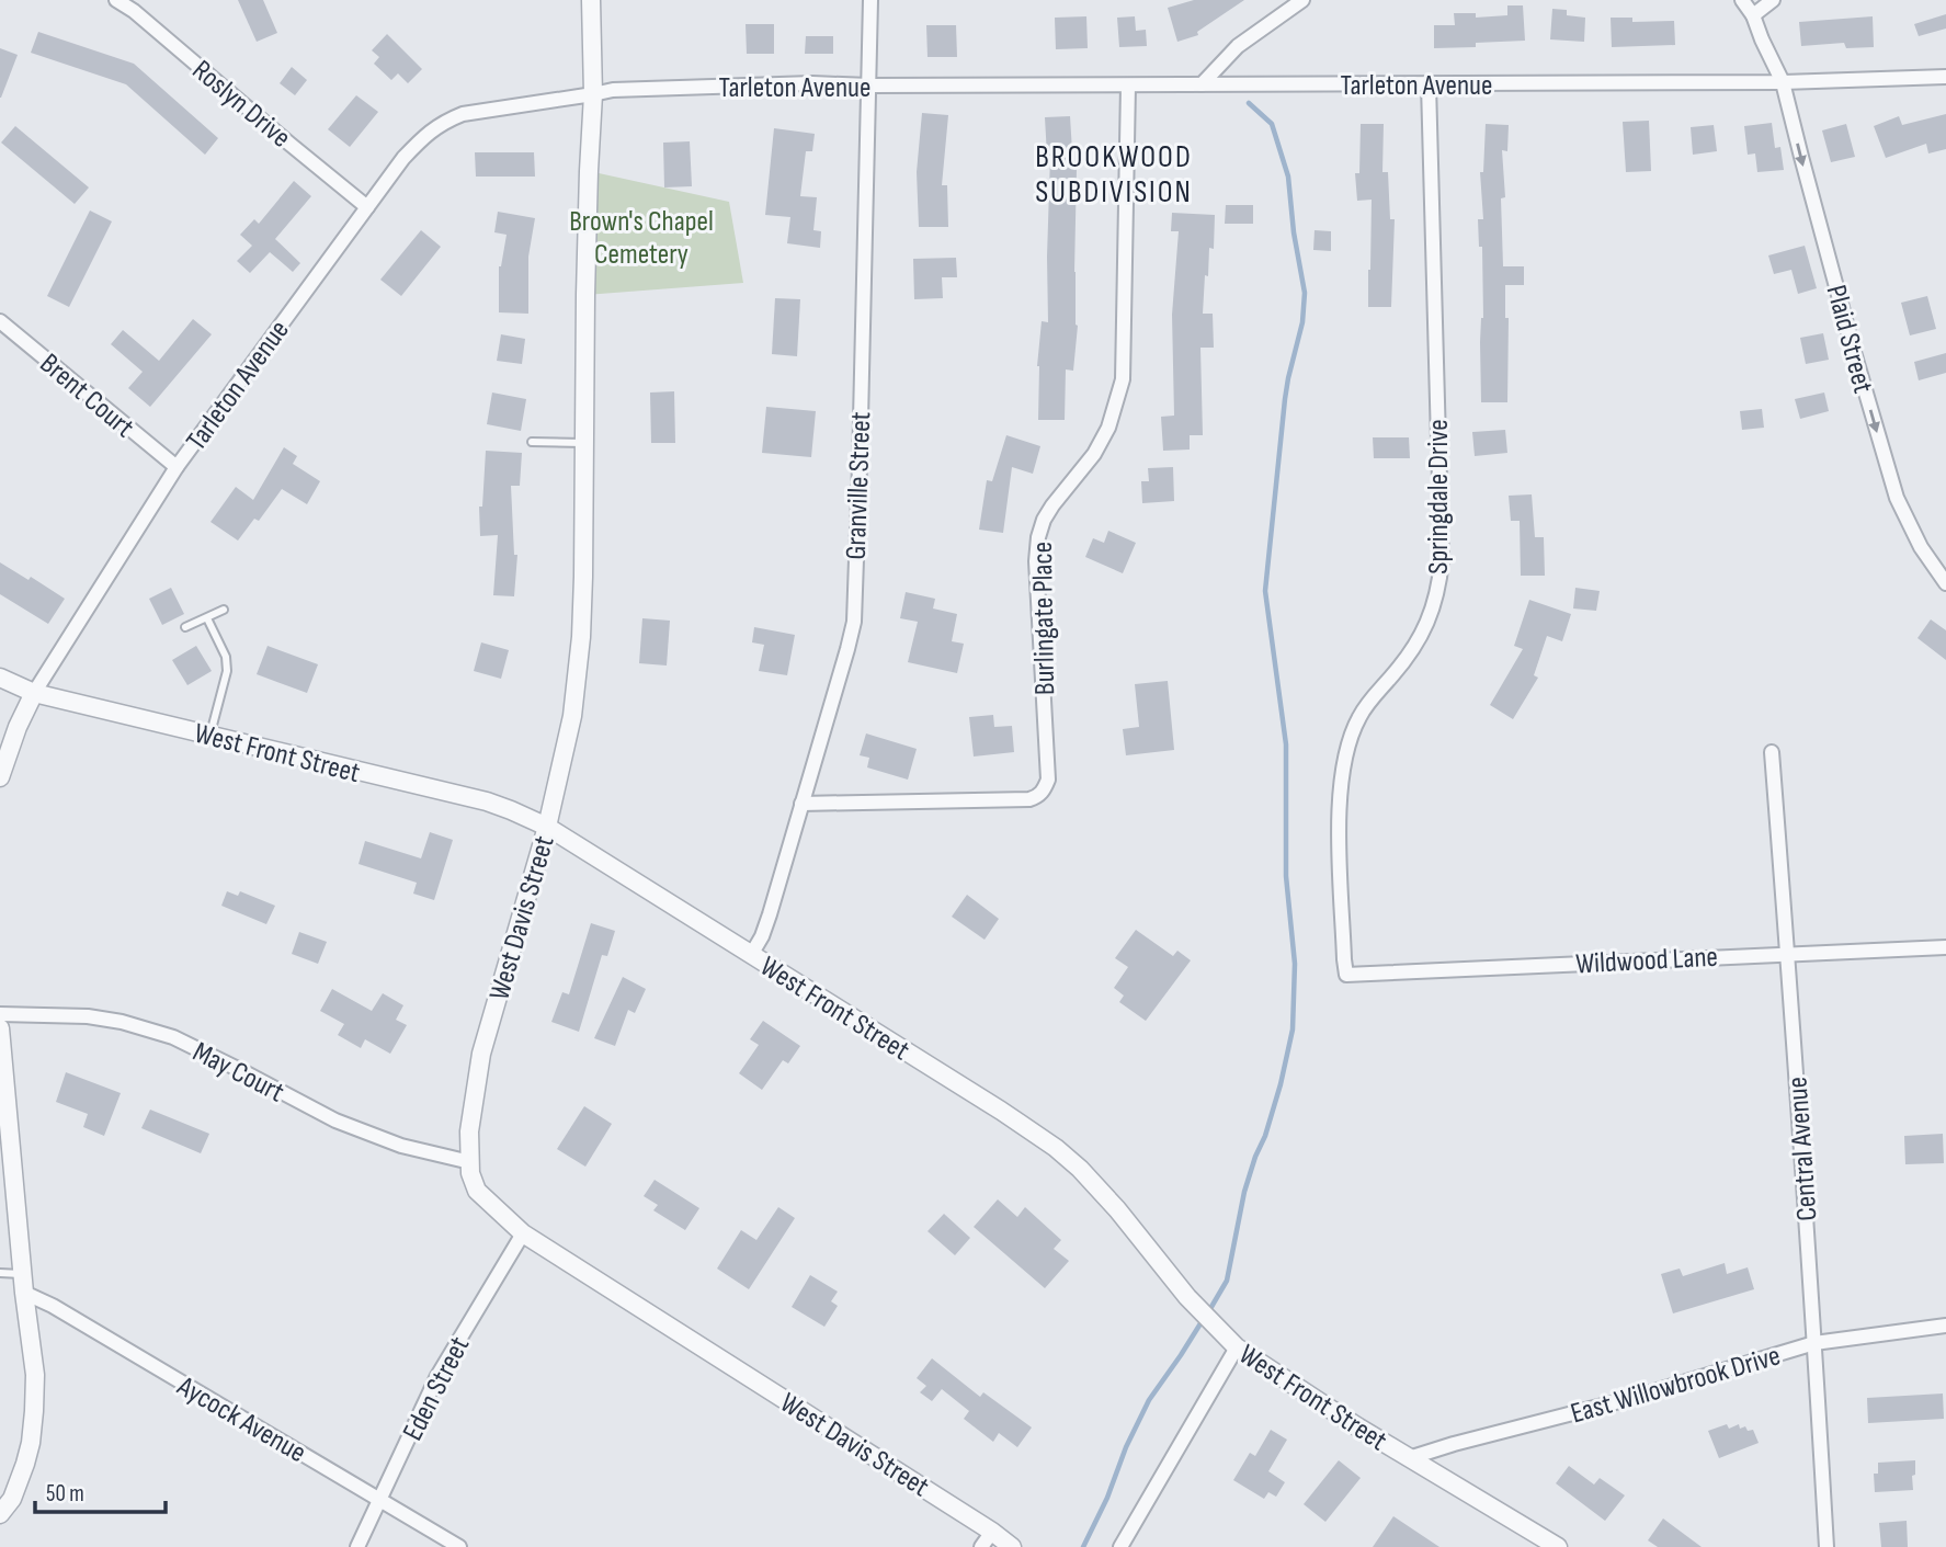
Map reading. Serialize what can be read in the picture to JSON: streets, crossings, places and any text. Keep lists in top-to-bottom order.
{
  "streets": {
    "street": [
      "Tarleton Avenue",
      "Roslyn Drive",
      "Plaid Street",
      "Brent Court",
      "Granville Street",
      "Springdale Drive",
      "Burlingate Place",
      "West Front Street",
      "West Davis Street",
      "Wildwood Lane",
      "May Court",
      "Central Avenue",
      "East Willowbrook Drive",
      "Eden Street",
      "Aycock Avenue"
    ]
  },
  "crossings": [
    ["Tarleton Avenue", "Roslyn Drive"],
    ["Tarleton Avenue", "Plaid Street"],
    ["Tarleton Avenue", "Brent Court"],
    ["Tarleton Avenue", "Granville Street"],
    ["Tarleton Avenue", "Springdale Drive"],
    ["Tarleton Avenue", "Burlingate Place"],
    ["Tarleton Avenue", "West Front Street"],
    ["Tarleton Avenue", "West Davis Street"],
    ["Granville Street", "Burlingate Place"],
    ["Granville Street", "West Front Street"],
    ["Springdale Drive", "Wildwood Lane"],
    ["West Front Street", "West Davis Street"],
    ["West Front Street", "East Willowbrook Drive"],
    ["West Davis Street", "May Court"],
    ["West Davis Street", "Eden Street"],
    ["Wildwood Lane", "Central Avenue"],
    ["Central Avenue", "East Willowbrook Drive"],
    ["Eden Street", "Aycock Avenue"]
  ],
  "one_way": ["Plaid Street"],
  "districts": ["BROOKWOOD SUBDIVISION"],
  "parks": ["Brown's Chapel Cemetery"],
  "scale_bar": "50 m"
}
